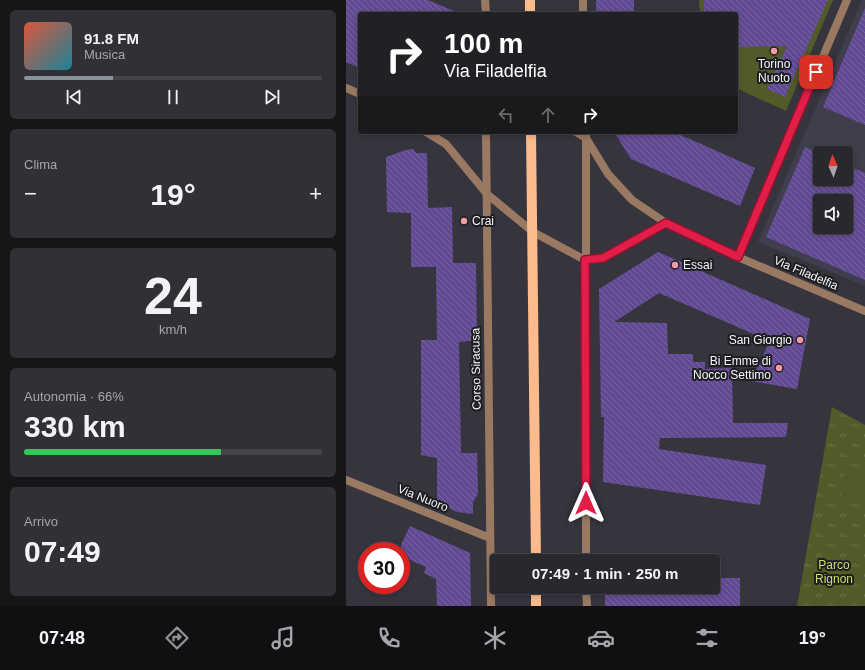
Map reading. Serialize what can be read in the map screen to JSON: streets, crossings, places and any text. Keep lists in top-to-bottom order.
{
  "streets": {
    "street": ["Via Filadelfia", "Corso Siracusa", "Via Nuoro"]
  },
  "crossings": [
    ["Corso Siracusa", "Via Nuoro"]
  ],
  "parks": ["Parco Rignon"],
  "places": [
    "Torino Nuoto",
    "Crai",
    "Essai",
    "San Giorgio",
    "Bi Emme di Nocco Settimo"
  ],
  "north": "top",
  "page": {
    "turn": ["100 m", "Via Filadelfia"],
    "song": ["91.8 FM", "Musica"],
    "tile": [
      "Clima",
      ["24", "km/h"],
      ["Autonomia · 66%", "330 km"],
      ["Arrivo", "07:49"]
    ],
    "heat": ["−", "19°", "+"],
    "limit": "30",
    "trip": "07:49 · 1 min · 250 m",
    "tabs": ["07:48", "19°"]
  }
}
